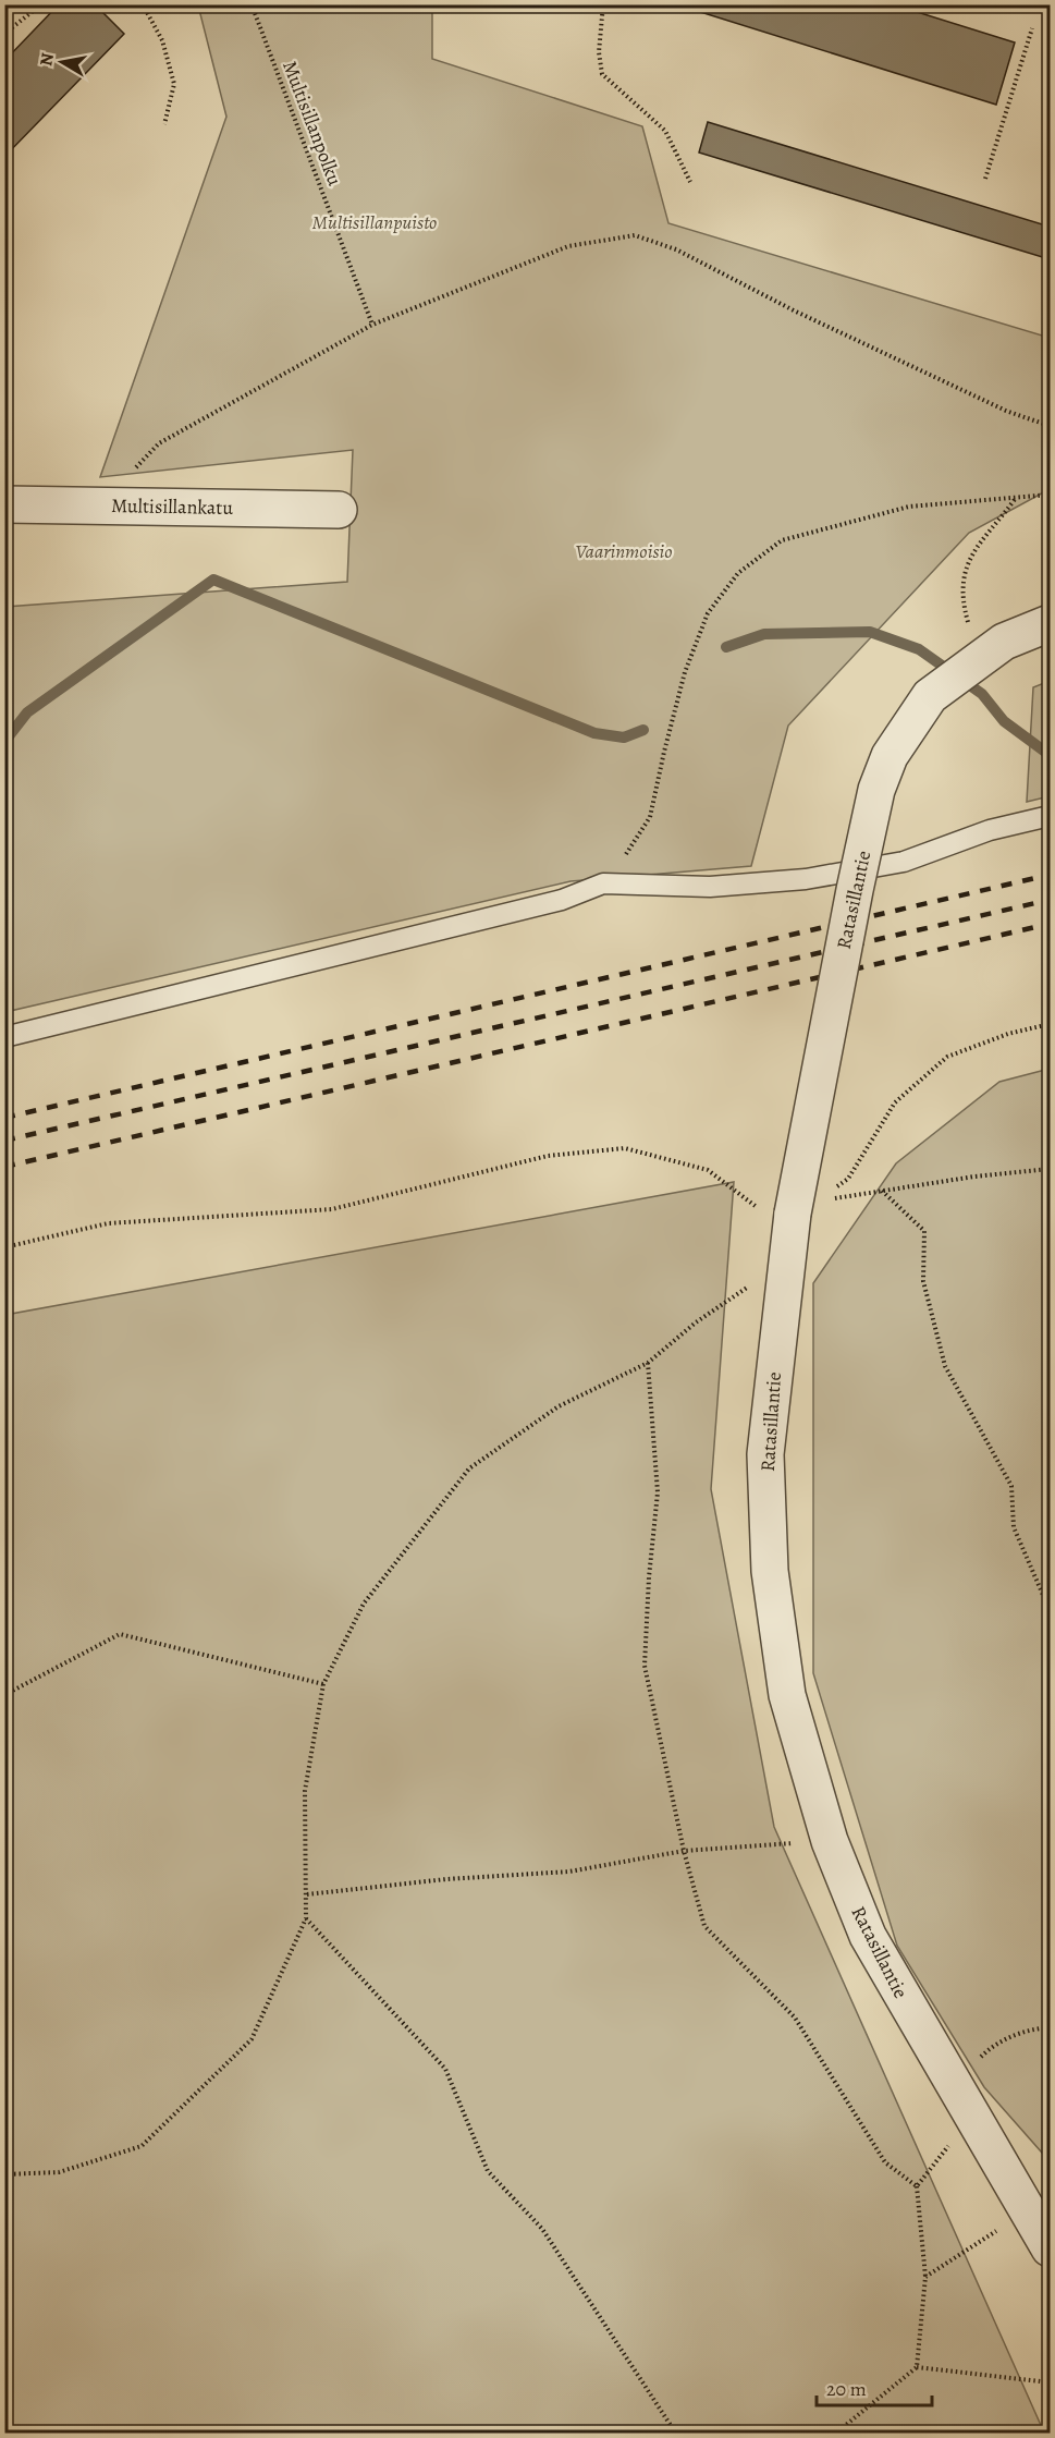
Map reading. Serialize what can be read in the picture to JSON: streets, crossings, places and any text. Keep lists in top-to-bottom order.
{
  "streets": {
    "street": ["Multisillankatu", "Ratasillantie"],
    "path": ["Multisillanpolku"]
  },
  "parks": ["Multisillanpuisto", "Vaarinmoisio"],
  "scale_bar": "20 m",
  "north": "left"
}
